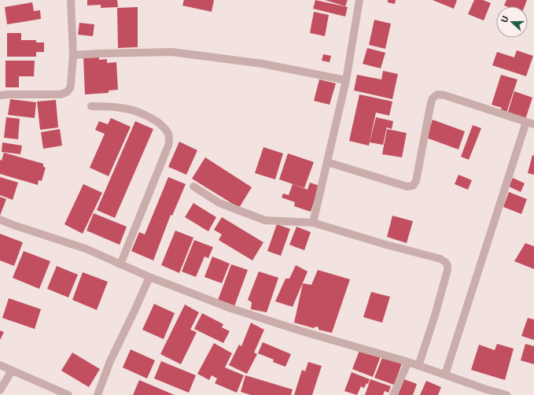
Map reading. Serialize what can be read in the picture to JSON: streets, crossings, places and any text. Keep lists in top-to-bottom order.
{
  "north": "left"
}
